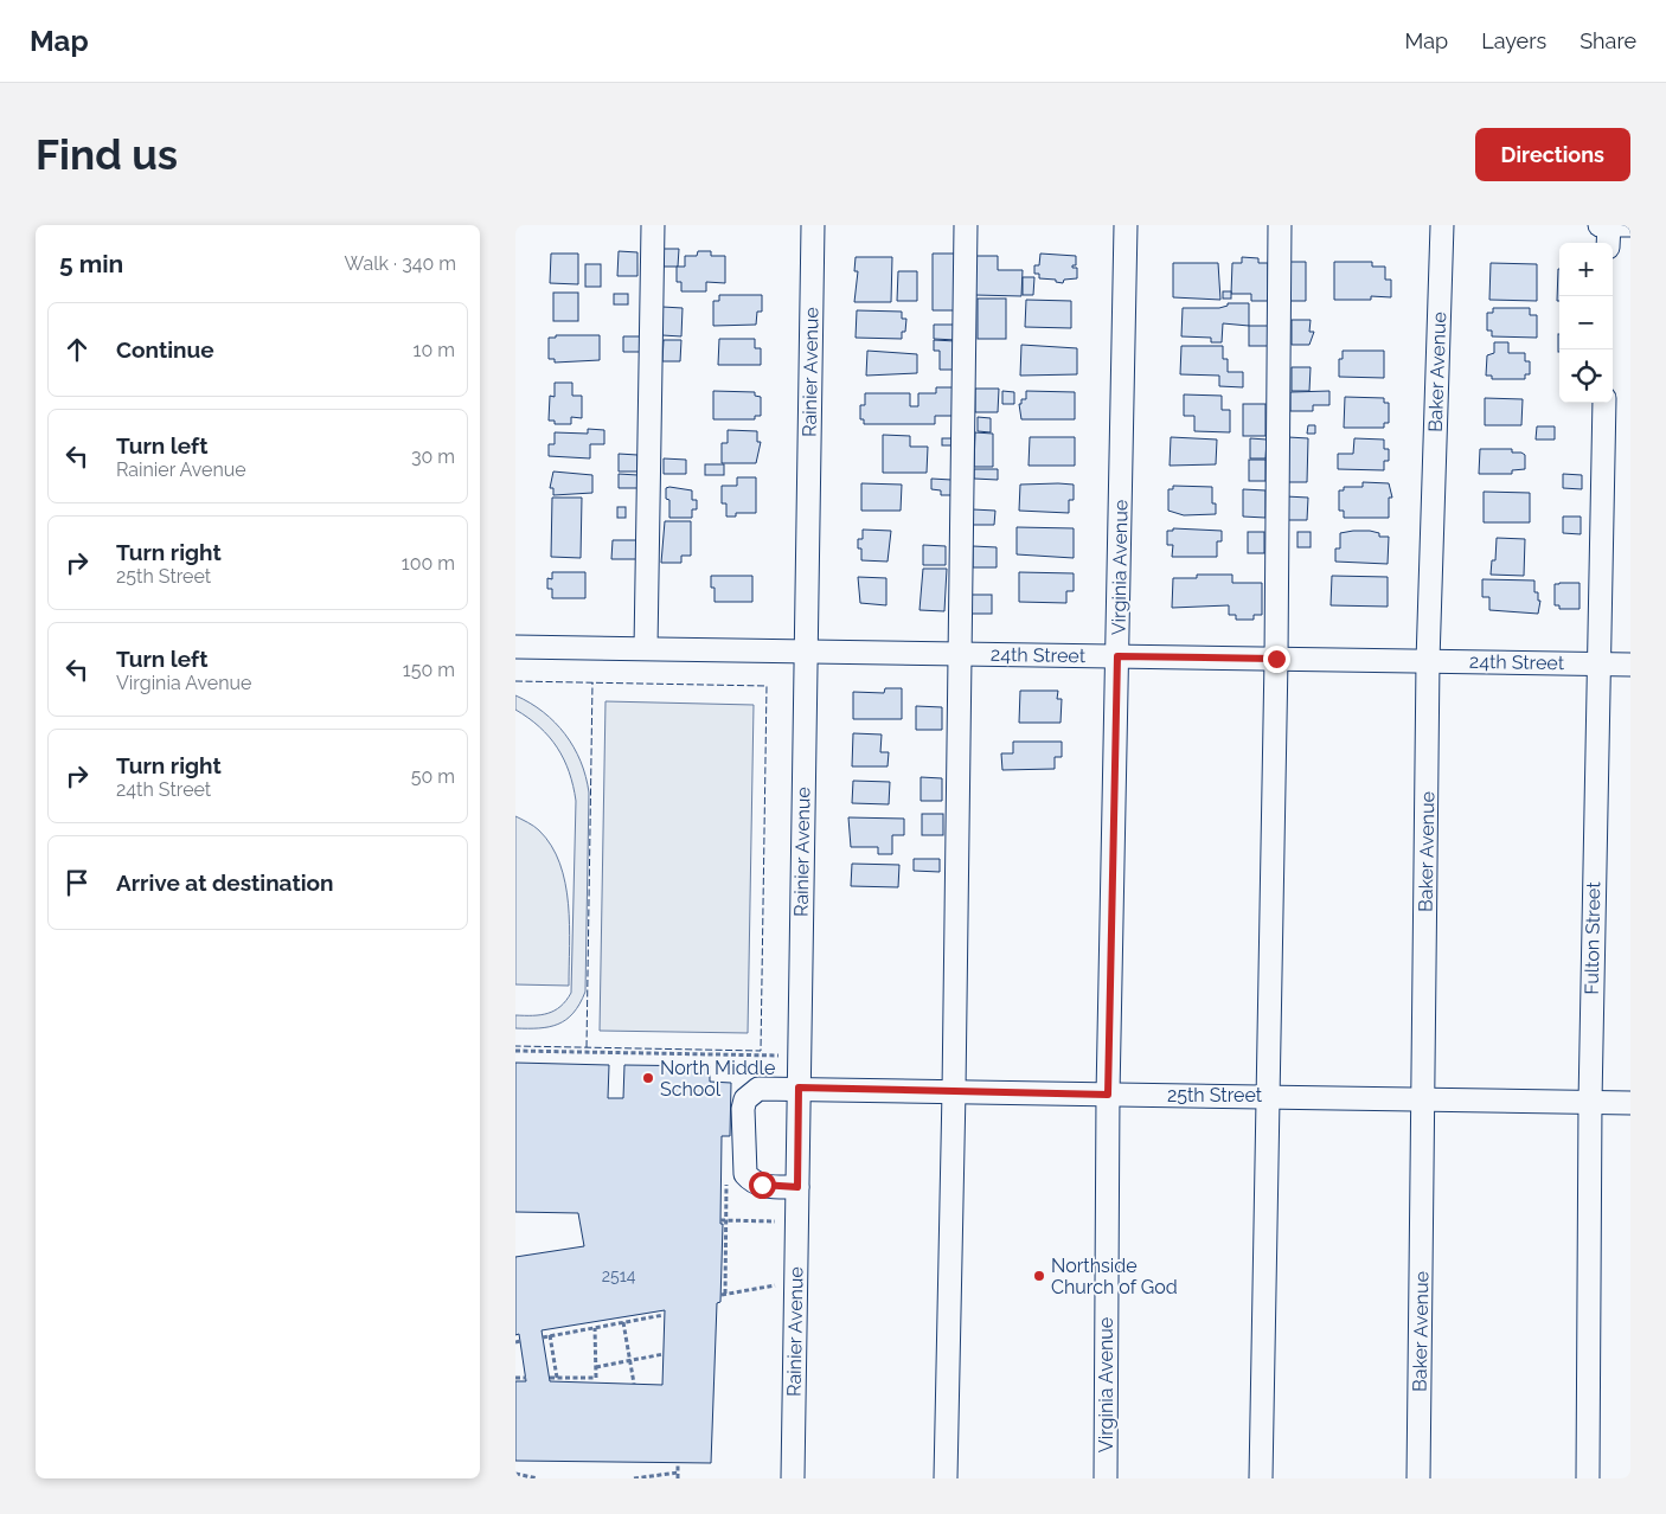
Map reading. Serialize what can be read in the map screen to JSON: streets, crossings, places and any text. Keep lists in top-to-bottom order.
{
  "streets": {
    "street": [
      "Rainier Avenue",
      "Baker Avenue",
      "Virginia Avenue",
      "24th Street",
      "Fulton Street",
      "25th Street"
    ]
  },
  "crossings": [
    ["Rainier Avenue", "24th Street"],
    ["Rainier Avenue", "25th Street"],
    ["Baker Avenue", "24th Street"],
    ["Baker Avenue", "25th Street"],
    ["Virginia Avenue", "24th Street"],
    ["Virginia Avenue", "25th Street"],
    ["24th Street", "Fulton Street"],
    ["Fulton Street", "25th Street"]
  ],
  "places": ["North Middle School", "Northside Church of God"],
  "house_numbers": ["2514"],
  "page": {
    "header": "Map",
    "nav": ["Map", "Layers", "Share"],
    "buttons": "Directions",
    "title": "Find us",
    "heading": ["5 min", "Walk · 340 m"],
    "map_buttons": ["+", "−"],
    "list": [
      ["Continue", "10 m"],
      ["Turn left", "Rainier Avenue", "30 m"],
      ["Turn right", "25th Street", "100 m"],
      ["Turn left", "Virginia Avenue", "150 m"],
      ["Turn right", "24th Street", "50 m"],
      "Arrive at destination"
    ]
  }
}
